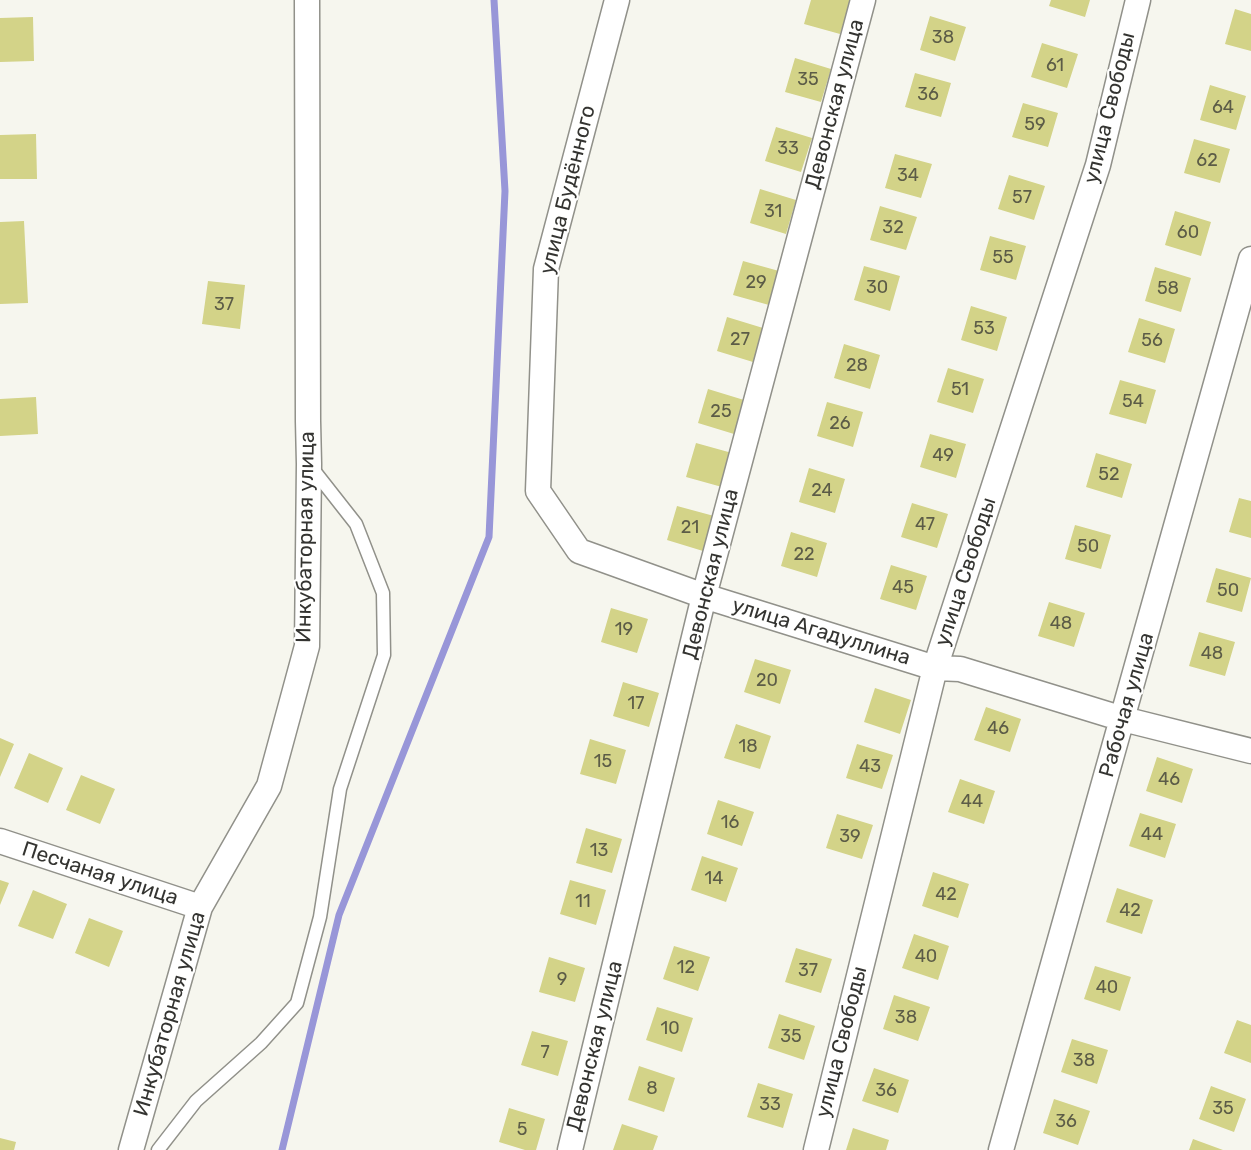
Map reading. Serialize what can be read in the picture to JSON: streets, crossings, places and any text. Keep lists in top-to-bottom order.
{
  "streets": {
    "street": [
      "Девонская улица",
      "улица Свободы",
      "улица Будённого",
      "Инкубаторная улица",
      "улица Агадуллина",
      "Рабочая улица",
      "Песчаная улица"
    ]
  },
  "crossings": [
    ["Девонская улица", "улица Агадуллина"],
    ["улица Свободы", "улица Агадуллина"],
    ["улица Будённого", "улица Агадуллина"],
    ["Инкубаторная улица", "Песчаная улица"],
    ["улица Агадуллина", "Рабочая улица"]
  ],
  "house_numbers": [
    "38",
    "61",
    "35",
    "36",
    "64",
    "59",
    "33",
    "62",
    "34",
    "57",
    "31",
    "32",
    "60",
    "55",
    "29",
    "30",
    "58",
    "37",
    "53",
    "27",
    "56",
    "28",
    "51",
    "54",
    "25",
    "26",
    "49",
    "52",
    "24",
    "47",
    "21",
    "50",
    "22",
    "45",
    "50",
    "48",
    "19",
    "48",
    "20",
    "17",
    "46",
    "18",
    "15",
    "43",
    "46",
    "44",
    "16",
    "44",
    "39",
    "13",
    "14",
    "42",
    "11",
    "42",
    "40",
    "12",
    "37",
    "9",
    "40",
    "38",
    "10",
    "35",
    "7",
    "38",
    "8",
    "36",
    "33",
    "35",
    "36",
    "5"
  ]
}
